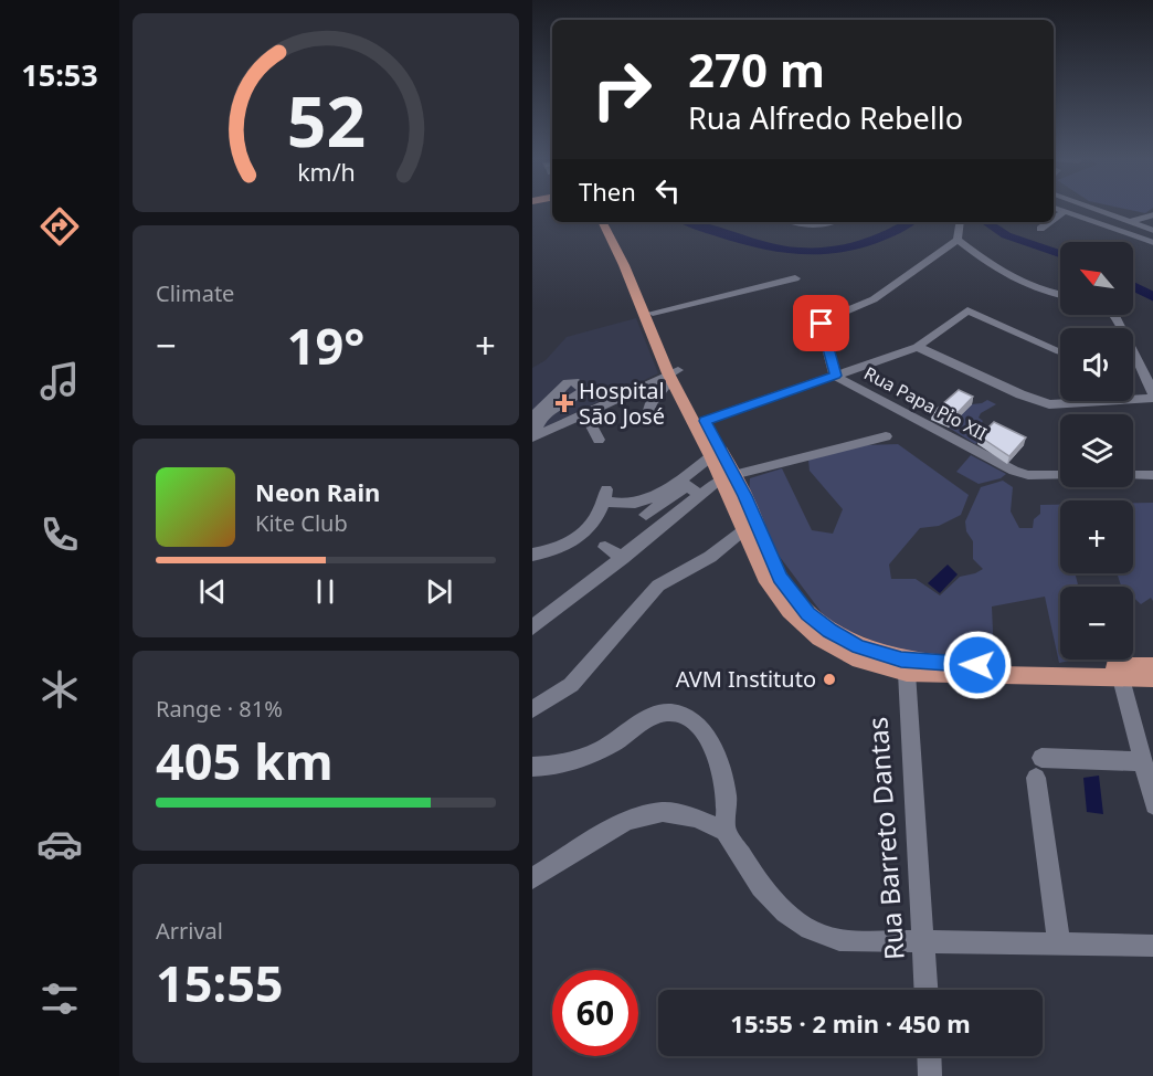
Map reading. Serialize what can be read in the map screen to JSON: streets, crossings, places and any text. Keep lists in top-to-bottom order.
{
  "streets": {
    "street": ["Rua Papa Pio XII", "Rua Barreto Dantas"]
  },
  "places": {
    "health": ["Hospital São José"],
    "other": ["AVM Instituto"]
  },
  "north": "top left",
  "page": {
    "tabs": "15:53",
    "turn": ["270 m", "Rua Alfredo Rebello"],
    "then": "Then",
    "tile": [
      "Climate",
      ["Range · 81%", "405 km"],
      ["Arrival", "15:55"]
    ],
    "map_buttons": ["+", "−"],
    "heat": ["−", "19°", "+"],
    "song": ["Neon Rain", "Kite Club"],
    "limit": "60",
    "trip": "15:55 · 2 min · 450 m",
    "gauge": ["52", "km/h"]
  }
}
